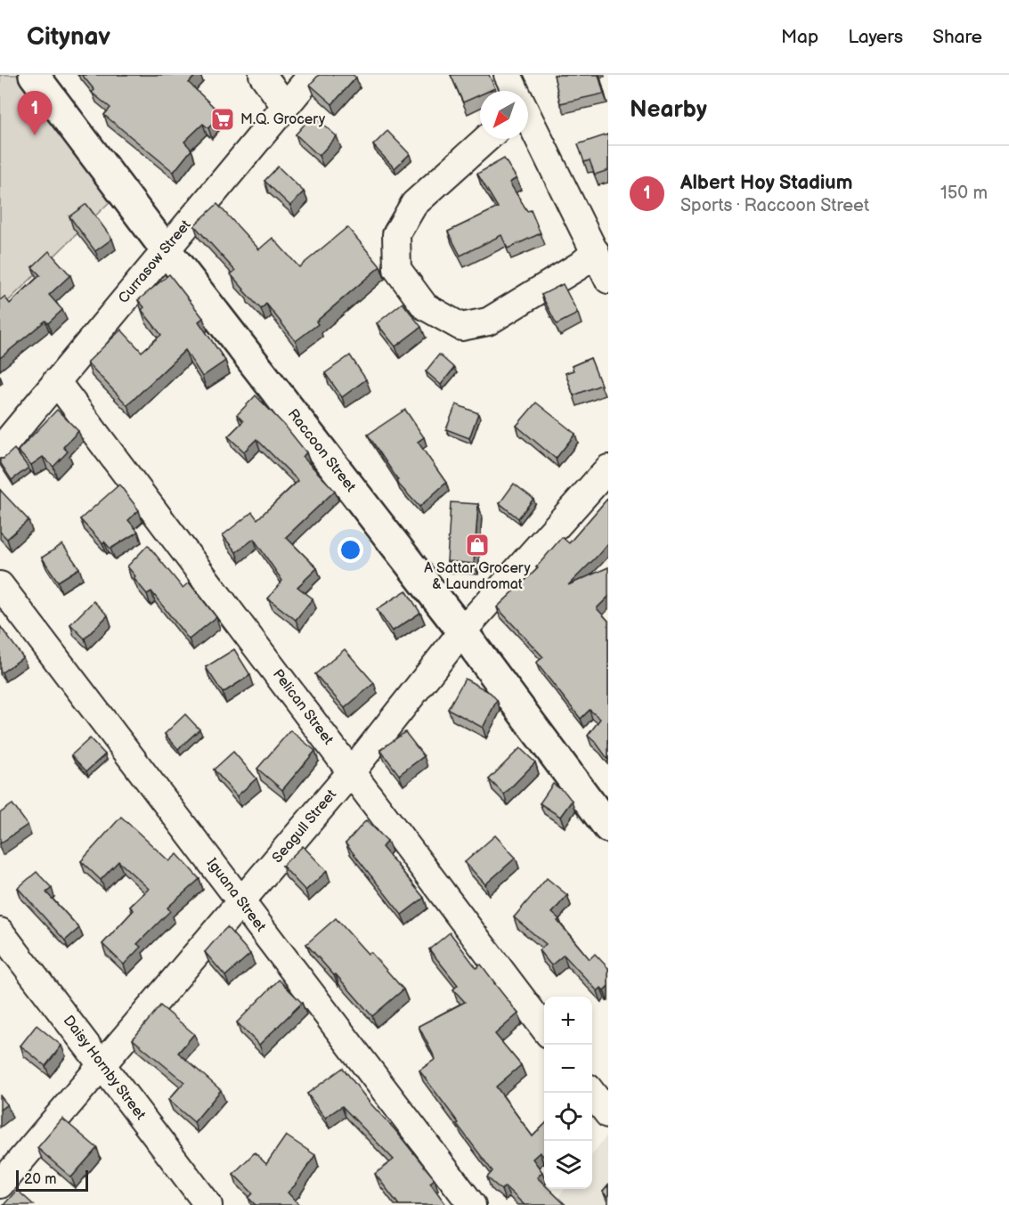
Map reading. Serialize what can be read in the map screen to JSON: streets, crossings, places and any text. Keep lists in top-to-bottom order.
{
  "streets": {
    "street": [
      "Currasow Street",
      "Raccoon Street",
      "Pelican Street",
      "Seagull Street",
      "Iguana Street",
      "Daisy Hornby Street"
    ]
  },
  "crossings": [
    ["Currasow Street", "Raccoon Street"],
    ["Currasow Street", "Pelican Street"],
    ["Raccoon Street", "Seagull Street"],
    ["Pelican Street", "Seagull Street"],
    ["Seagull Street", "Iguana Street"],
    ["Seagull Street", "Daisy Hornby Street"]
  ],
  "places": {
    "supermarket": ["M.Q. Grocery"],
    "shop": ["A Sattar Grocery & Laundromat"]
  },
  "scale_bar": "20 m",
  "north": "bottom left",
  "page": {
    "header": "Citynav",
    "nav": ["Map", "Layers", "Share"],
    "heading": "Nearby",
    "pins": "1",
    "list": [
      {
        "mark": "1",
        "name": "Albert Hoy Stadium",
        "note": "Sports · Raccoon Street",
        "value": "150 m"
      }
    ],
    "map_buttons": ["+", "−"],
    "scale": "20 m"
  }
}
